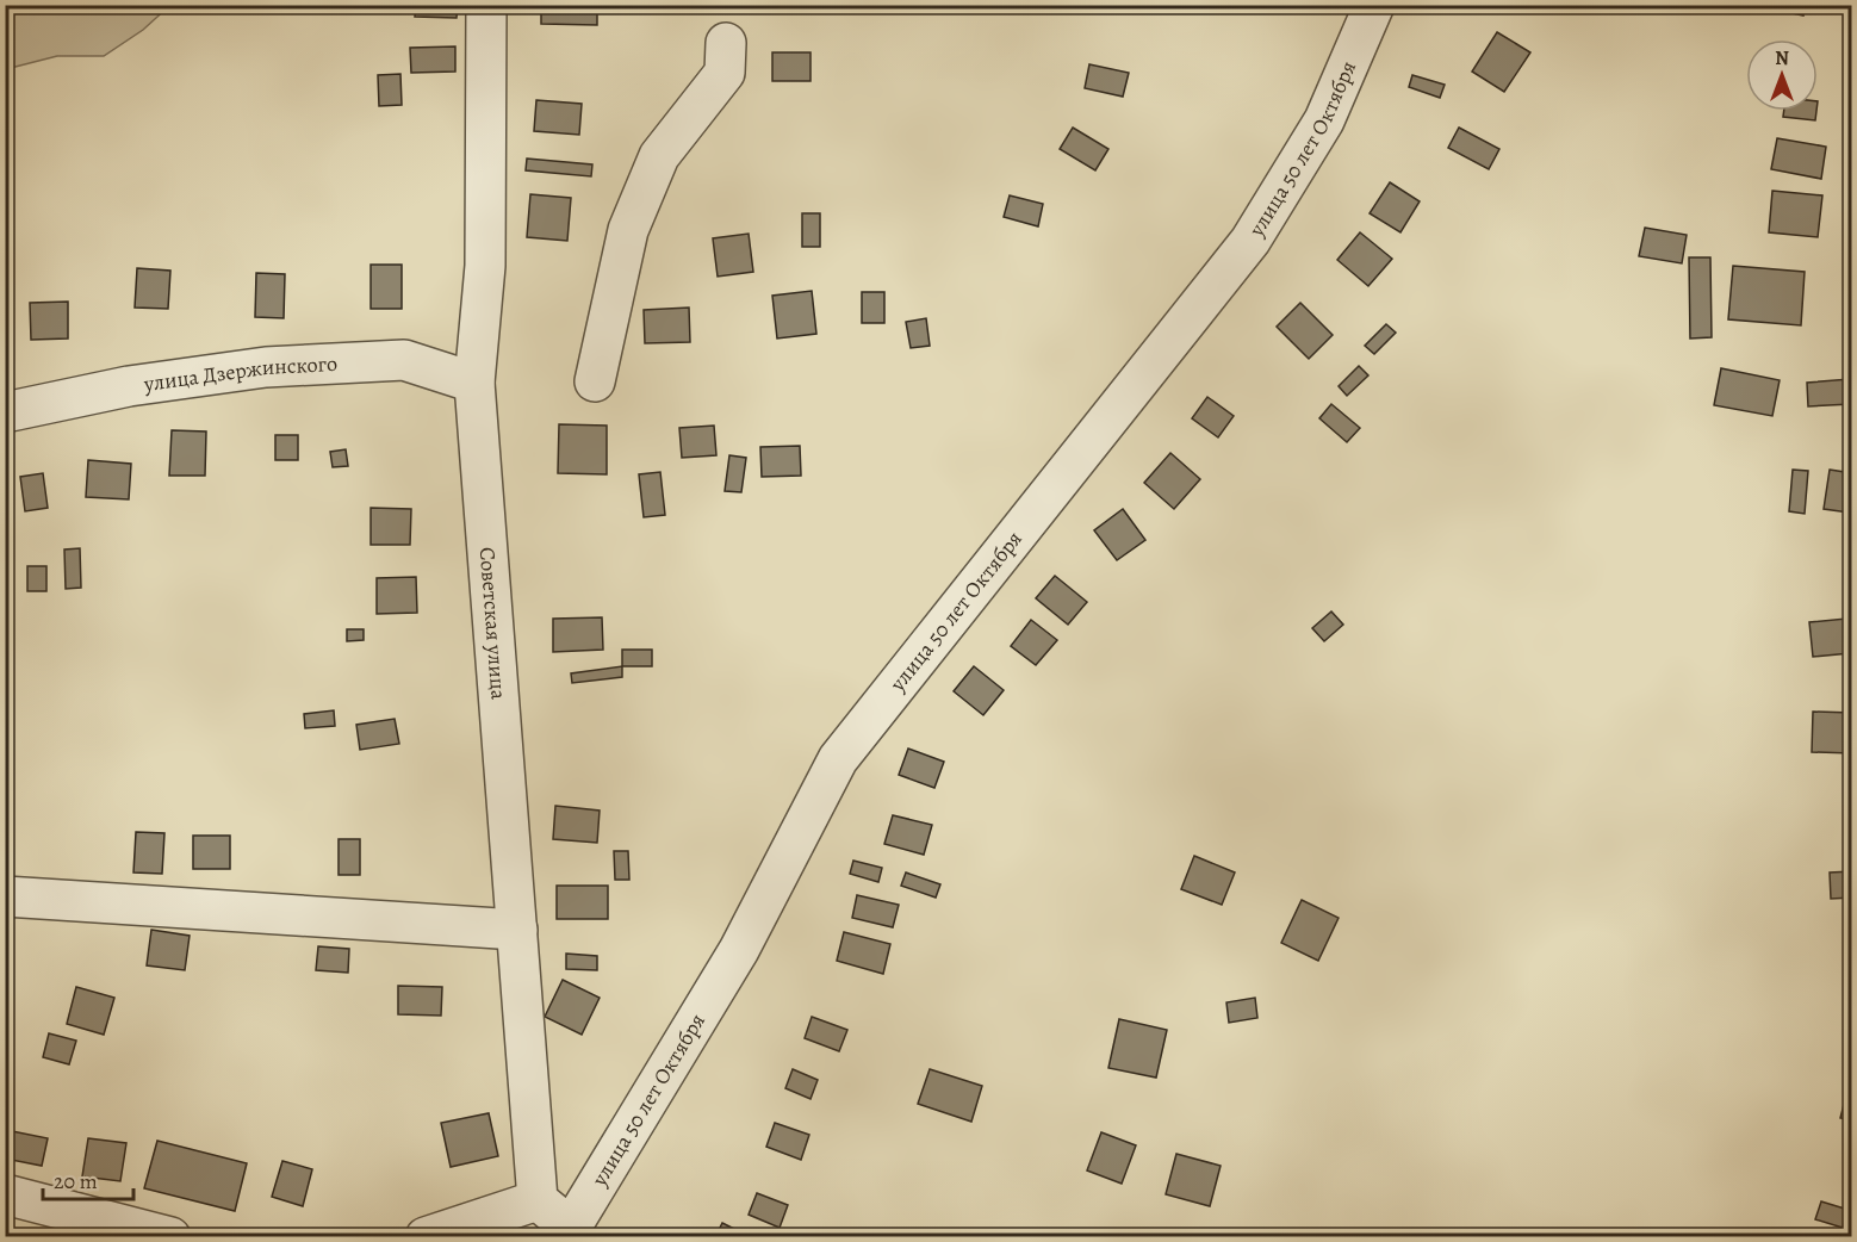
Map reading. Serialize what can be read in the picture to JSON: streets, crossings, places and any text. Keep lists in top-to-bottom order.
{
  "streets": {
    "street": ["улица 50 лет Октября", "улица Дзержинского", "Советская улица"]
  },
  "crossings": [
    ["улица Дзержинского", "Советская улица"]
  ],
  "scale_bar": "20 m",
  "north": "top"
}
